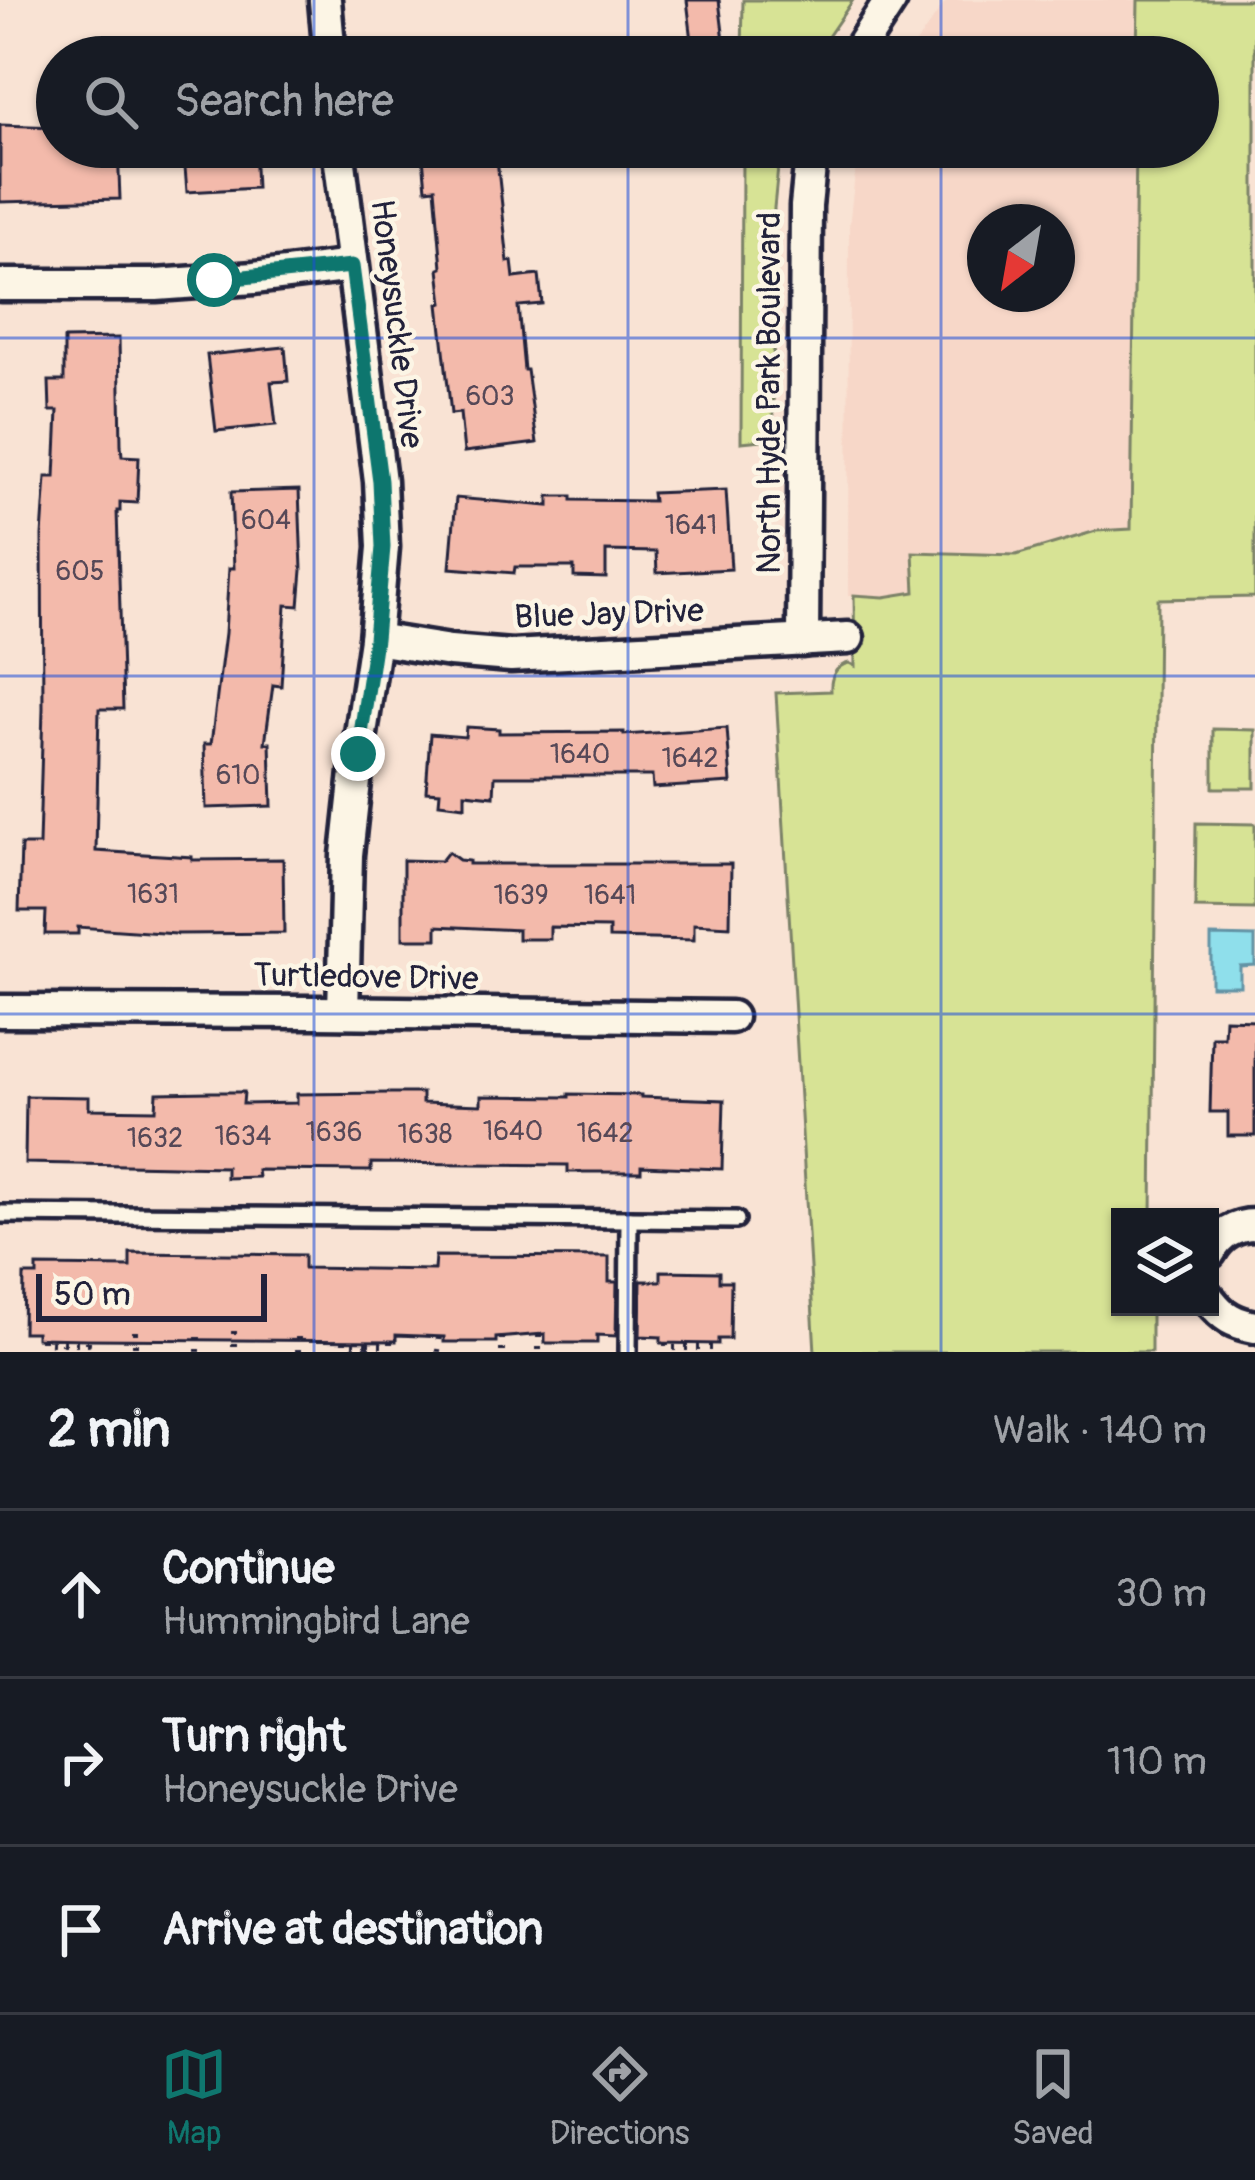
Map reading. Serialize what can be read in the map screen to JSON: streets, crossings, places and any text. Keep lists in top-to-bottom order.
{
  "streets": {
    "street": [
      "Honeysuckle Drive",
      "North Hyde Park Boulevard",
      "Blue Jay Drive",
      "Turtledove Drive"
    ]
  },
  "crossings": [
    ["Honeysuckle Drive", "Blue Jay Drive"],
    ["Honeysuckle Drive", "Turtledove Drive"],
    ["North Hyde Park Boulevard", "Blue Jay Drive"]
  ],
  "house_numbers": [
    "603",
    "604",
    "1641",
    "605",
    "1640",
    "1642",
    "610",
    "1631",
    "1639",
    "1641",
    "1640",
    "1636",
    "1642",
    "1638",
    "1634",
    "1632"
  ],
  "scale_bar": "50 m",
  "north": "bottom left",
  "page": {
    "search": "Search here",
    "scale": "50 m",
    "heading": ["2 min", "Walk · 140 m"],
    "list": [
      ["Continue", "Hummingbird Lane", "30 m"],
      ["Turn right", "Honeysuckle Drive", "110 m"],
      "Arrive at destination"
    ],
    "nav": ["Map", "Directions", "Saved"]
  }
}
